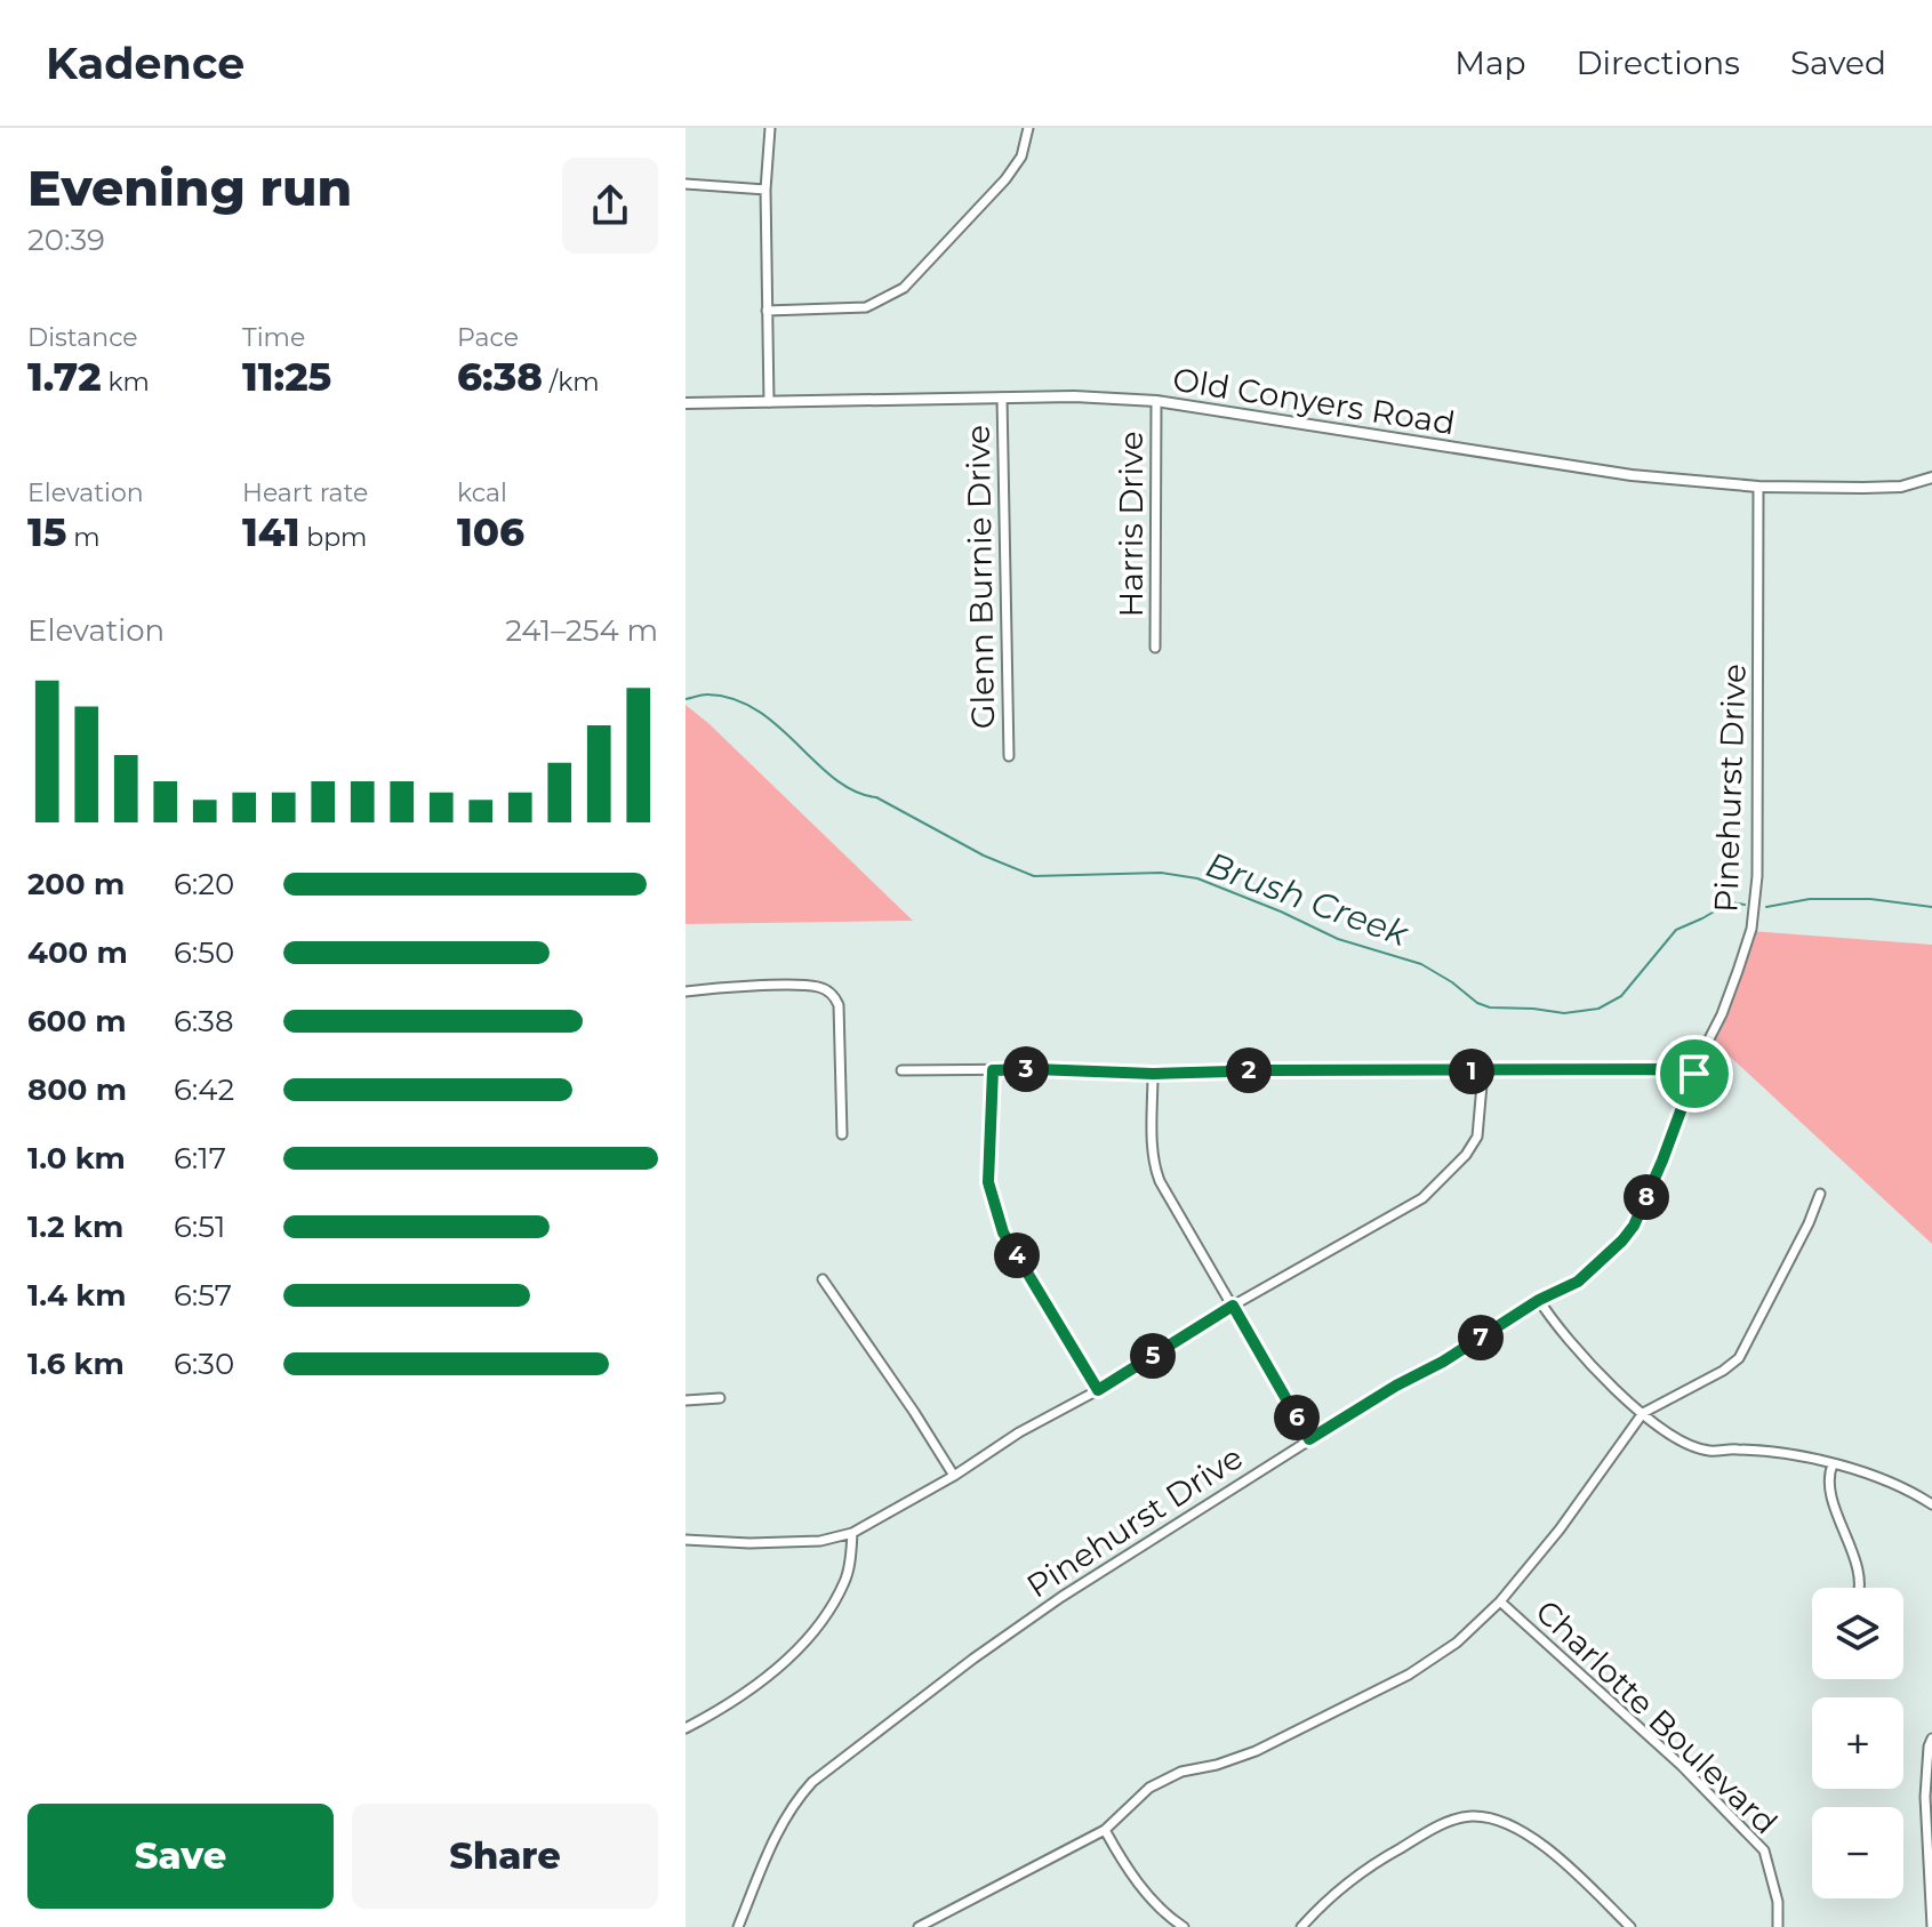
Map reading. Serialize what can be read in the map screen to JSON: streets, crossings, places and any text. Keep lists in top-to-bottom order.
{
  "streets": {
    "street": [
      "Old Conyers Road",
      "Harris Drive",
      "Glenn Burnie Drive",
      "Pinehurst Drive",
      "Charlotte Boulevard"
    ]
  },
  "crossings": [
    ["Old Conyers Road", "Harris Drive"],
    ["Old Conyers Road", "Glenn Burnie Drive"],
    ["Old Conyers Road", "Pinehurst Drive"]
  ],
  "water": ["Brush Creek"],
  "page": {
    "header": "Kadence",
    "nav": ["Map", "Directions", "Saved"],
    "heading": ["Evening run", "20:39"],
    "stats": [
      ["Distance", "1.72 km"],
      ["Time", "11:25"],
      ["Pace", "6:38 /km"],
      ["Elevation", "15 m"],
      ["Heart rate", "141 bpm"],
      ["kcal", "106"]
    ],
    "chart": ["Elevation", "241–254 m"],
    "list": [
      {
        "name": "200 m",
        "note": "6:20"
      },
      {
        "name": "400 m",
        "note": "6:50"
      },
      {
        "name": "600 m",
        "note": "6:38"
      },
      {
        "name": "800 m",
        "note": "6:42"
      },
      {
        "name": "1.0 km",
        "note": "6:17"
      },
      {
        "name": "1.2 km",
        "note": "6:51"
      },
      {
        "name": "1.4 km",
        "note": "6:57"
      },
      {
        "name": "1.6 km",
        "note": "6:30"
      }
    ],
    "pins": [
      "3",
      "2",
      "1",
      "8",
      "4",
      "7",
      "5",
      "6"
    ],
    "map_buttons": ["+", "−"],
    "buttons": ["Save", "Share"]
  }
}
